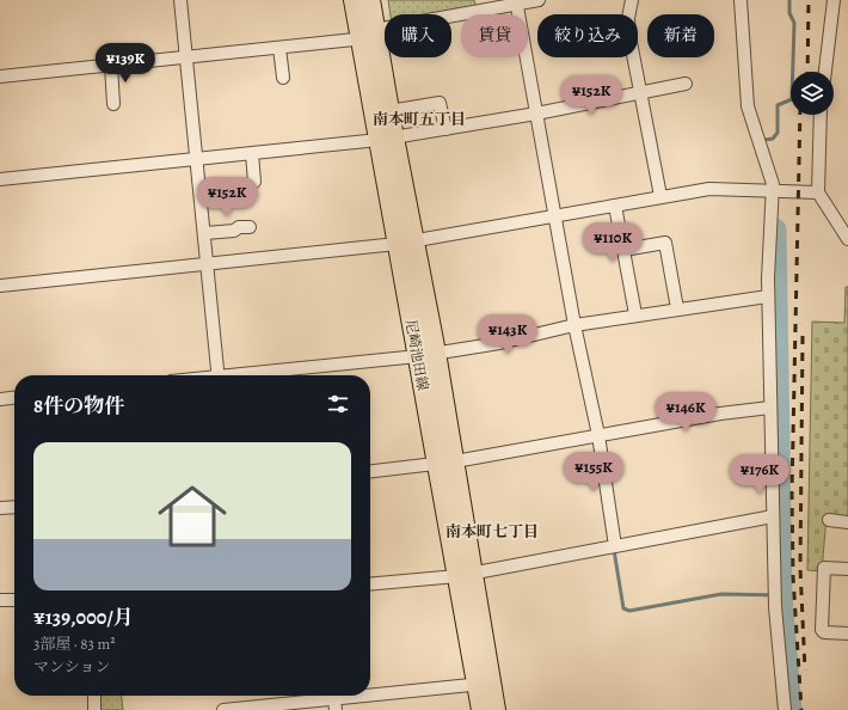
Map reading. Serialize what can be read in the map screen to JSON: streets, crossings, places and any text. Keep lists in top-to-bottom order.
{
  "streets": {
    "main road": ["尼崎池田線"]
  },
  "districts": ["南本町五丁目", "南本町七丁目"],
  "page": {
    "chip": [
      "購入",
      "賃貸",
      "絞り込み",
      "新着"
    ],
    "price": [
      "¥139K",
      "¥152K",
      "¥152K",
      "¥110K",
      "¥143K",
      "¥146K",
      "¥155K",
      "¥176K"
    ],
    "heading": "8件の物件",
    "list": [
      {
        "name": "¥139,000/月",
        "note": "3部屋 · 83 m² · マンション"
      }
    ]
  }
}
